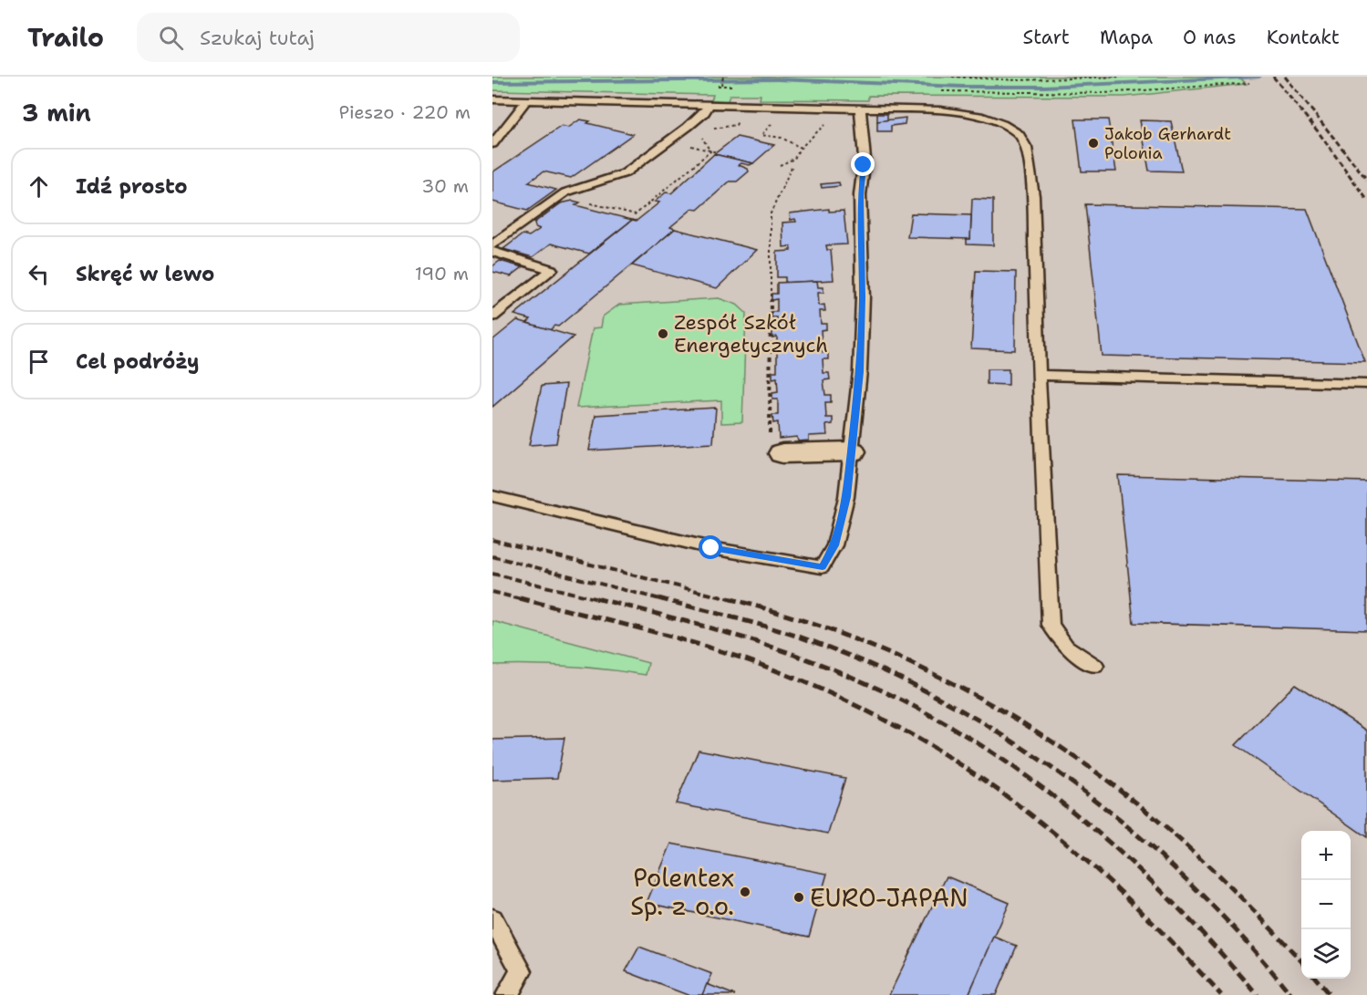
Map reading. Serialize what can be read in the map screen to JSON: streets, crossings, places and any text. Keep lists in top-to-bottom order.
{
  "places": [
    "Jakob Gerhardt Polonia",
    "Zespół Szkół Energetycznych",
    "Polentex Sp. z o.o.",
    "EURO-JAPAN"
  ],
  "page": {
    "header": "Trailo",
    "search": "Szukaj tutaj",
    "nav": [
      "Start",
      "Mapa",
      "O nas",
      "Kontakt"
    ],
    "heading": ["3 min", "Pieszo · 220 m"],
    "list": [
      ["Idź prosto", "30 m"],
      ["Skręć w lewo", "190 m"],
      "Cel podróży"
    ],
    "map_buttons": ["+", "−"]
  }
}
